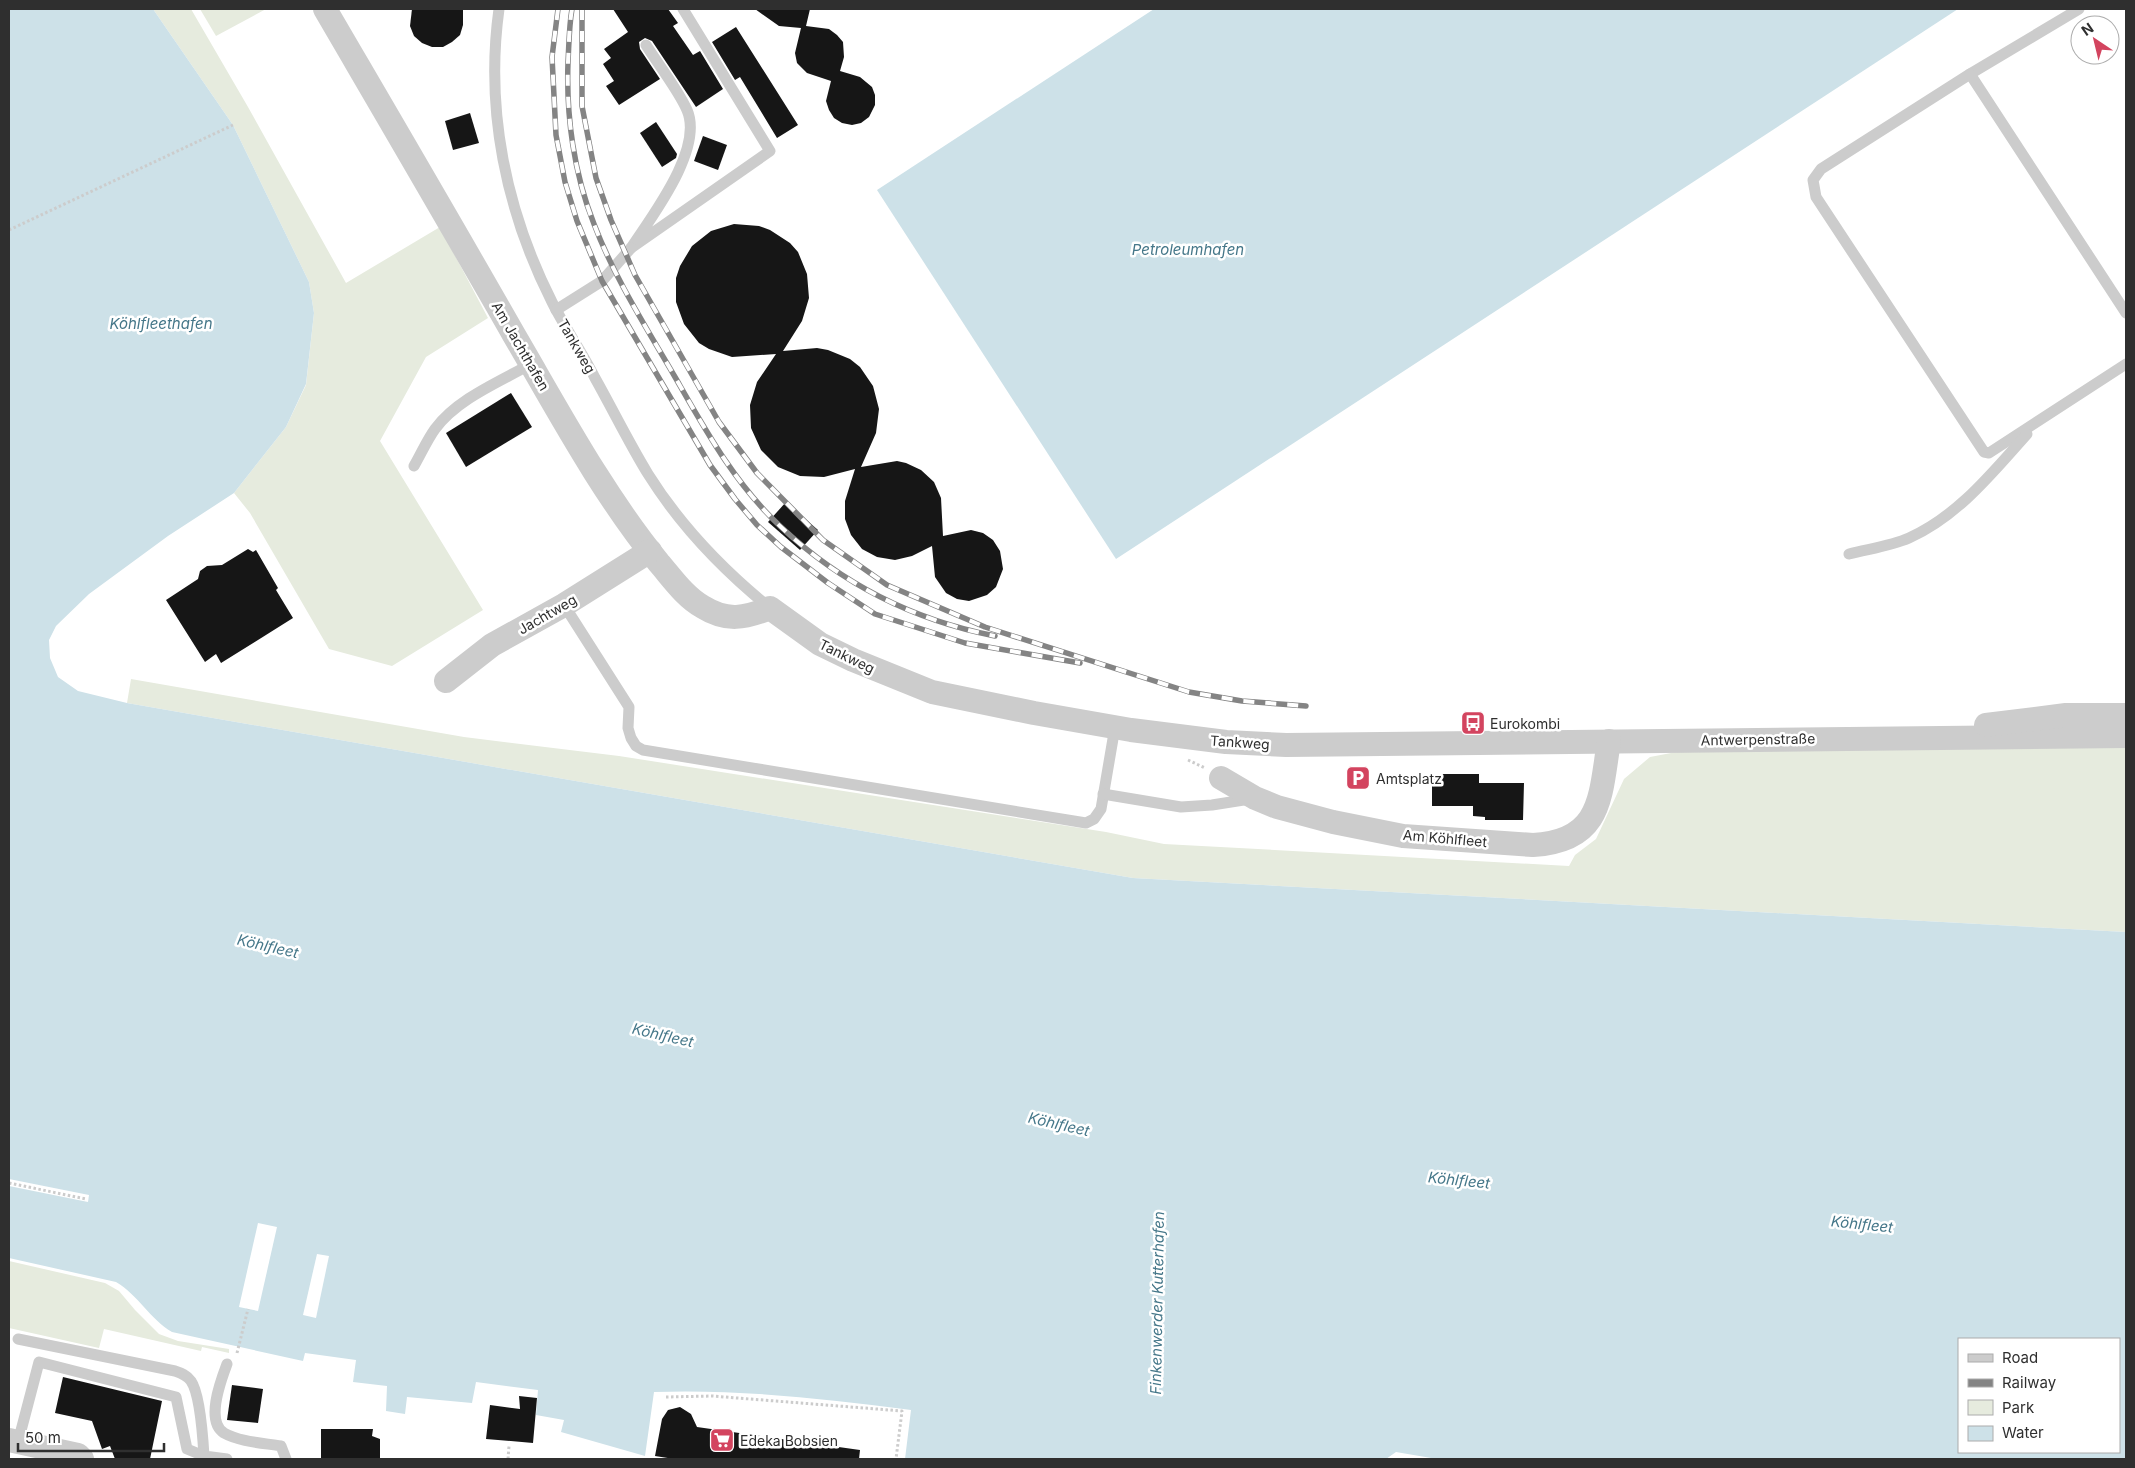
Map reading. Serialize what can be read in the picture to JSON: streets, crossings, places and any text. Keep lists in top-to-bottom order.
{
  "streets": {
    "street": [
      "Am Jachthafen",
      "Tankweg",
      "Jachtweg",
      "Antwerpenstraße",
      "Am Köhlfleet"
    ]
  },
  "crossings": [
    ["Am Jachthafen", "Tankweg"],
    ["Am Jachthafen", "Jachtweg"],
    ["Tankweg", "Antwerpenstraße"],
    ["Tankweg", "Am Köhlfleet"],
    ["Antwerpenstraße", "Am Köhlfleet"]
  ],
  "water": [
    "Petroleumhafen",
    "Köhlfleethafen",
    "Köhlfleet",
    "Finkenwerder Kutterhafen"
  ],
  "places": {
    "bus stop": ["Eurokombi"],
    "parking": ["Amtsplatz"],
    "supermarket": ["Edeka Bobsien"]
  },
  "legend": [
    "Road",
    "Railway",
    "Park",
    "Water"
  ],
  "scale_bar": "50 m",
  "north": "top left"
}
